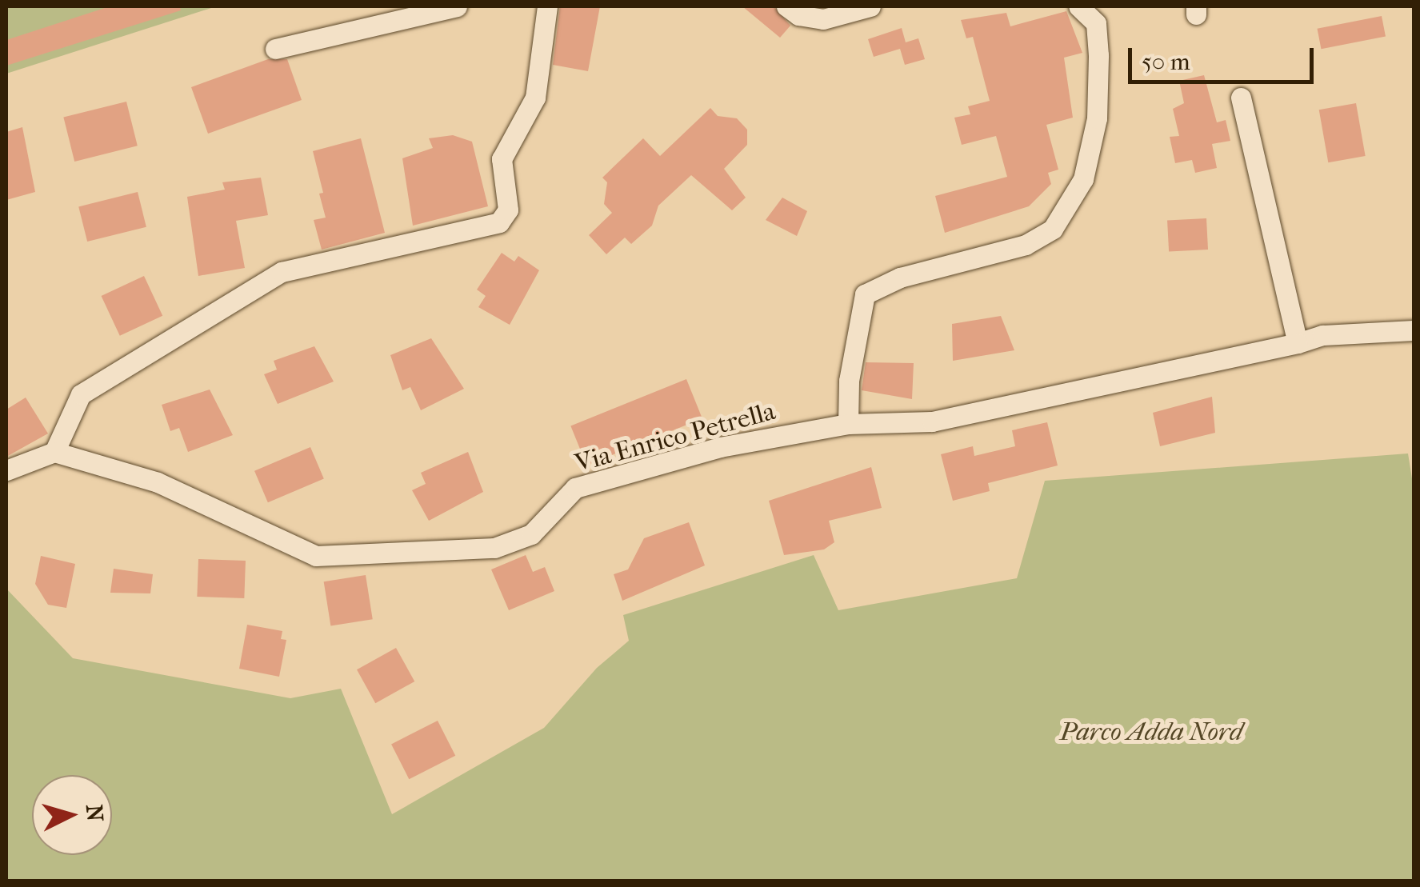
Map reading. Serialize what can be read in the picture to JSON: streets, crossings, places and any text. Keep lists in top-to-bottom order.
{
  "streets": {
    "street": ["Via Enrico Petrella"]
  },
  "parks": ["Parco Adda Nord"],
  "scale_bar": "50 m",
  "north": "right"
}
